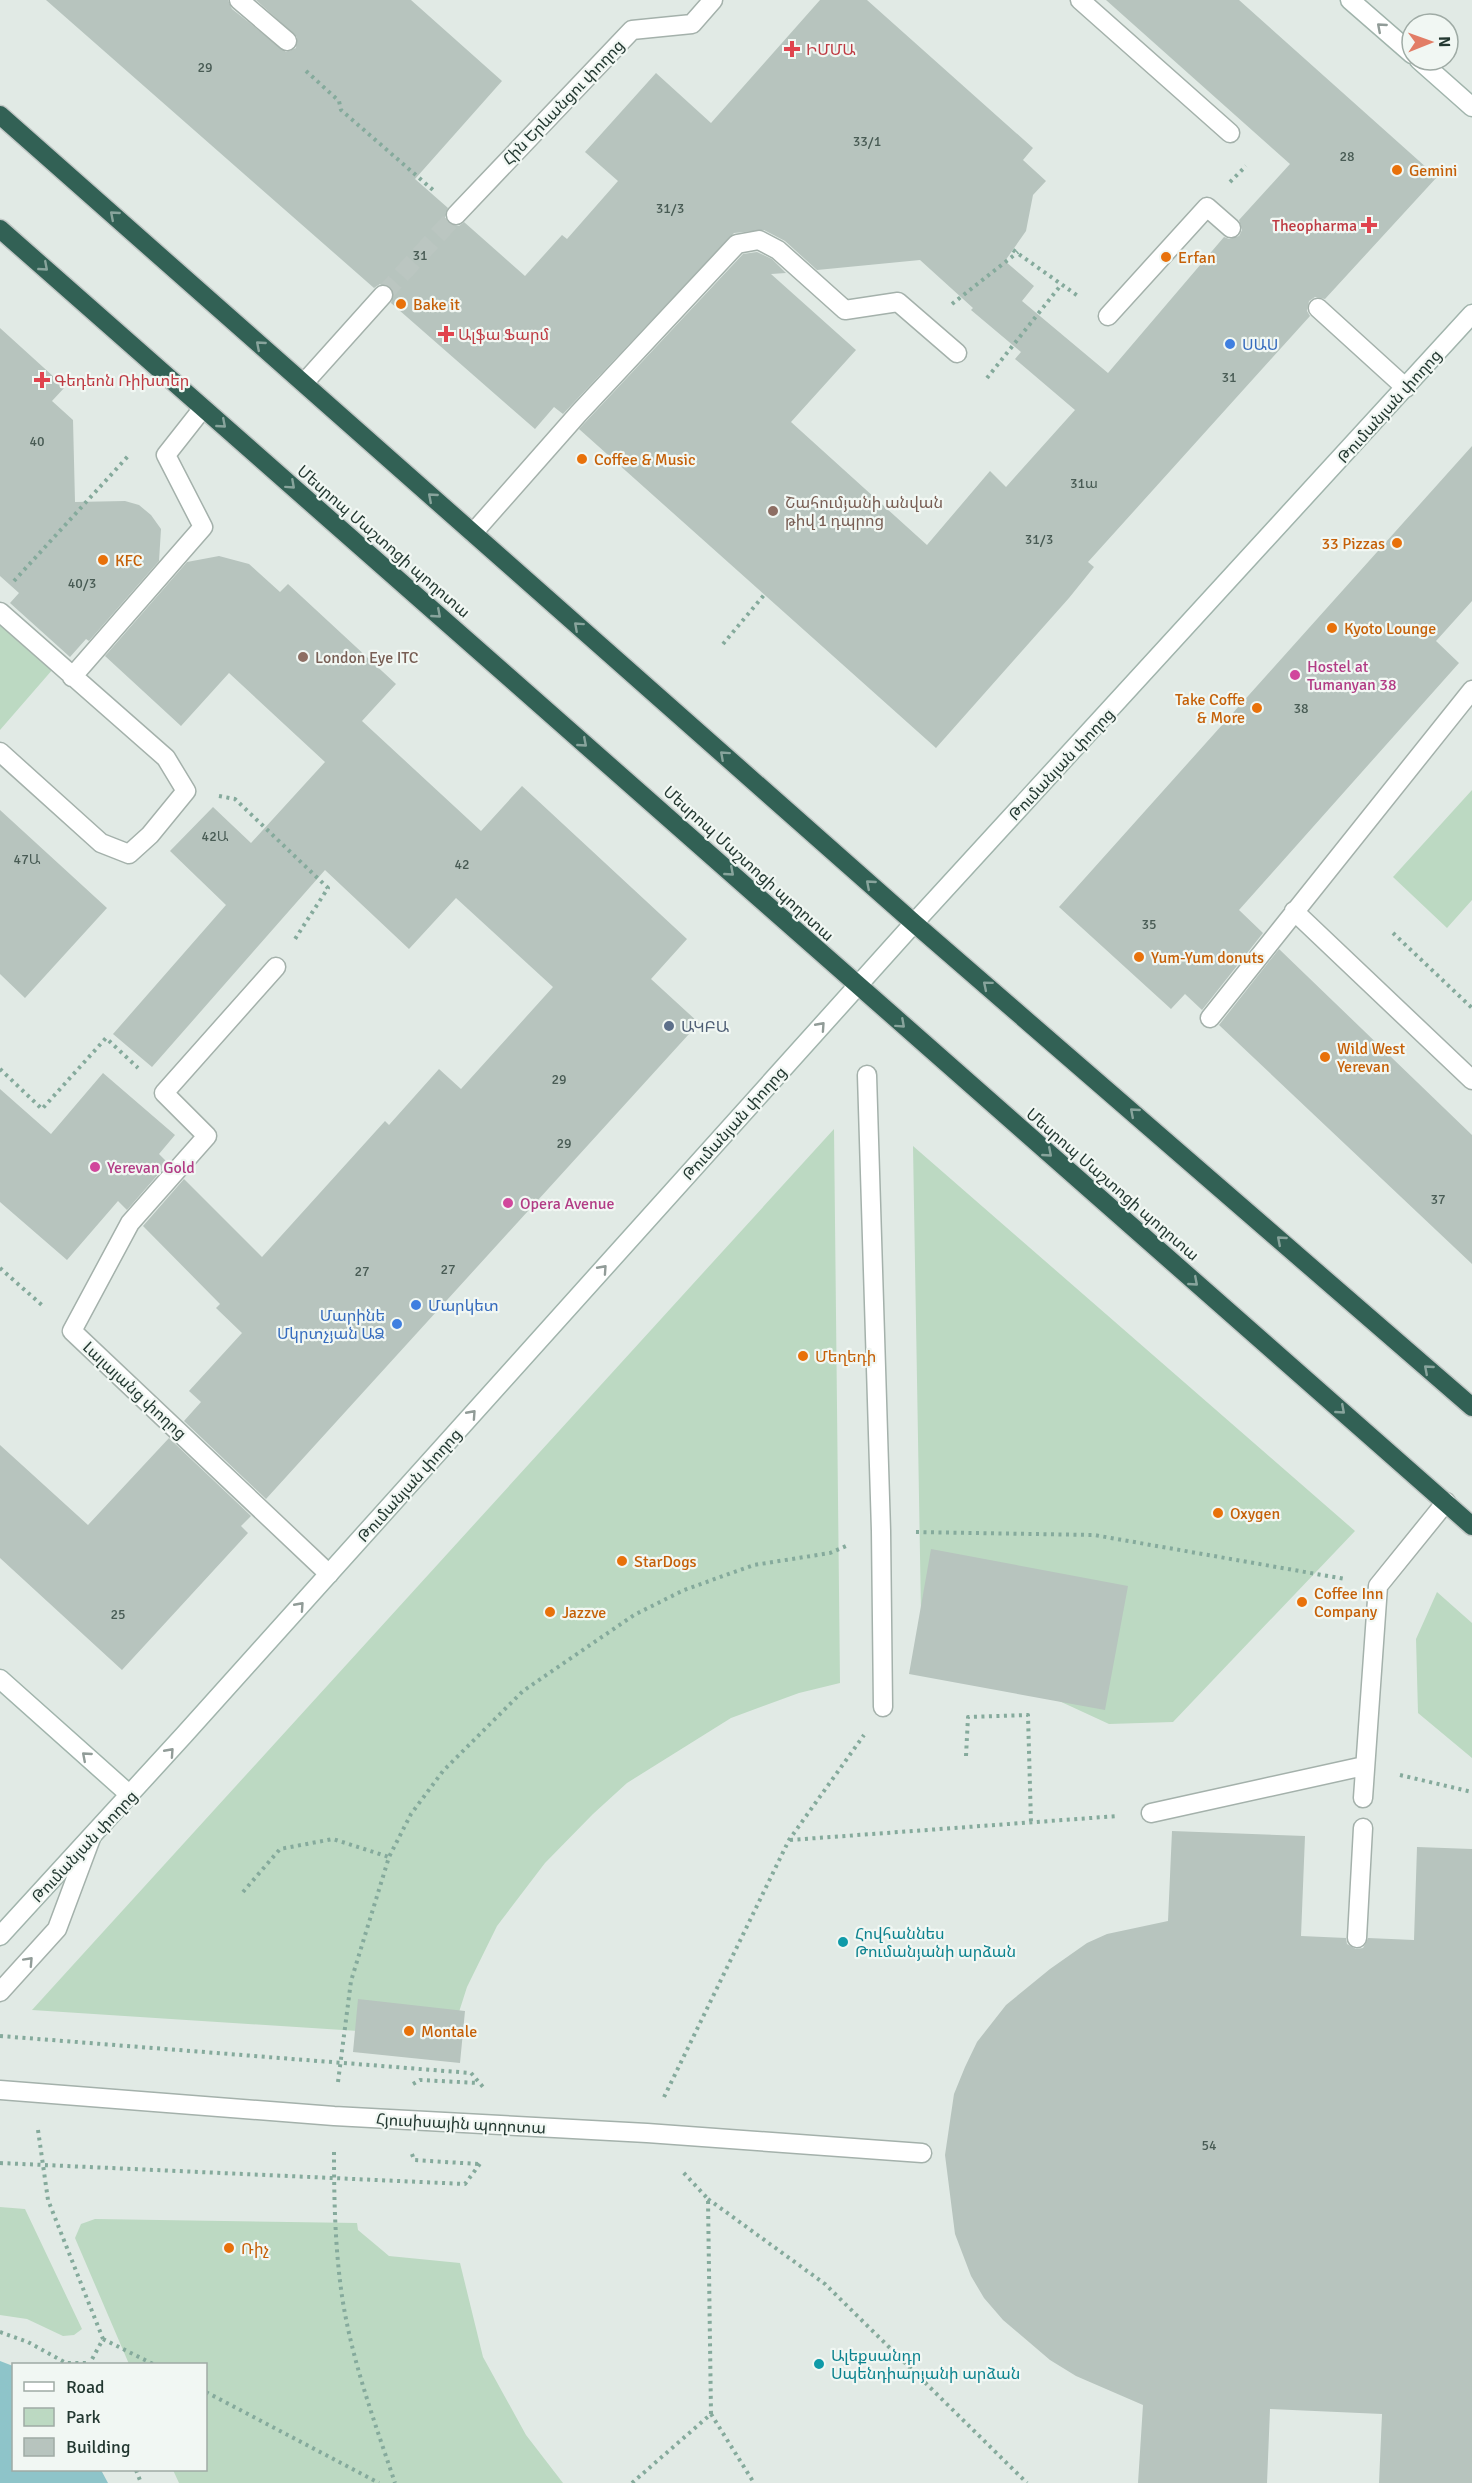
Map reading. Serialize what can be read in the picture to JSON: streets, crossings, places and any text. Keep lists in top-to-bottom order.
{
  "streets": {
    "highway": ["Մեսրոպ Մաշտոցի պողոտա"],
    "street": [
      "Հին Երևանցու փողոց",
      "Թումանյան փողոց",
      "Լալայանց փողոց",
      "Հյուսիսային պողոտա"
    ]
  },
  "crossings": [
    ["Թումանյան փողոց", "Մեսրոպ Մաշտոցի պողոտա"],
    ["Թումանյան փողոց", "Լալայանց փողոց"]
  ],
  "one_way": ["Թումանյան փողոց"],
  "places": {
    "health": [
      "ԻՄՄԱ",
      "Theopharma",
      "Ալֆա Ֆարմ",
      "Գեդեոն Ռիխտեր"
    ],
    "other": [
      "Gemini",
      "Erfan",
      "Bake it",
      "ՍԱՍ",
      "Coffee & Music",
      "Շահումյանի անվան թիվ 1 դպրոց",
      "33 Pizzas",
      "KFC",
      "Kyoto Lounge",
      "London Eye ITC",
      "Hostel at Tumanyan 38",
      "Take Coffe & More",
      "Yum-Yum donuts",
      "ԱԿԲԱ",
      "Wild West Yerevan",
      "Yerevan Gold",
      "Opera Avenue",
      "Մարկետ",
      "Մարինե Մկրտչյան ԱՁ",
      "Մեղեդի",
      "Oxygen",
      "StarDogs",
      "Coffee Inn Company",
      "Jazzve",
      "Հովհաննես Թումանյանի արձան",
      "Montale",
      "Ռիչ",
      "Ալեքսանդր Սպենդիարյանի արձան"
    ]
  },
  "house_numbers": [
    "29",
    "33/1",
    "28",
    "31/3",
    "31",
    "31",
    "40",
    "31ա",
    "31/3",
    "40/3",
    "38",
    "42Ա",
    "47Ա",
    "42",
    "35",
    "29",
    "29",
    "37",
    "27",
    "27",
    "25",
    "54"
  ],
  "legend": ["Road", "Park", "Building"],
  "north": "right"
}
